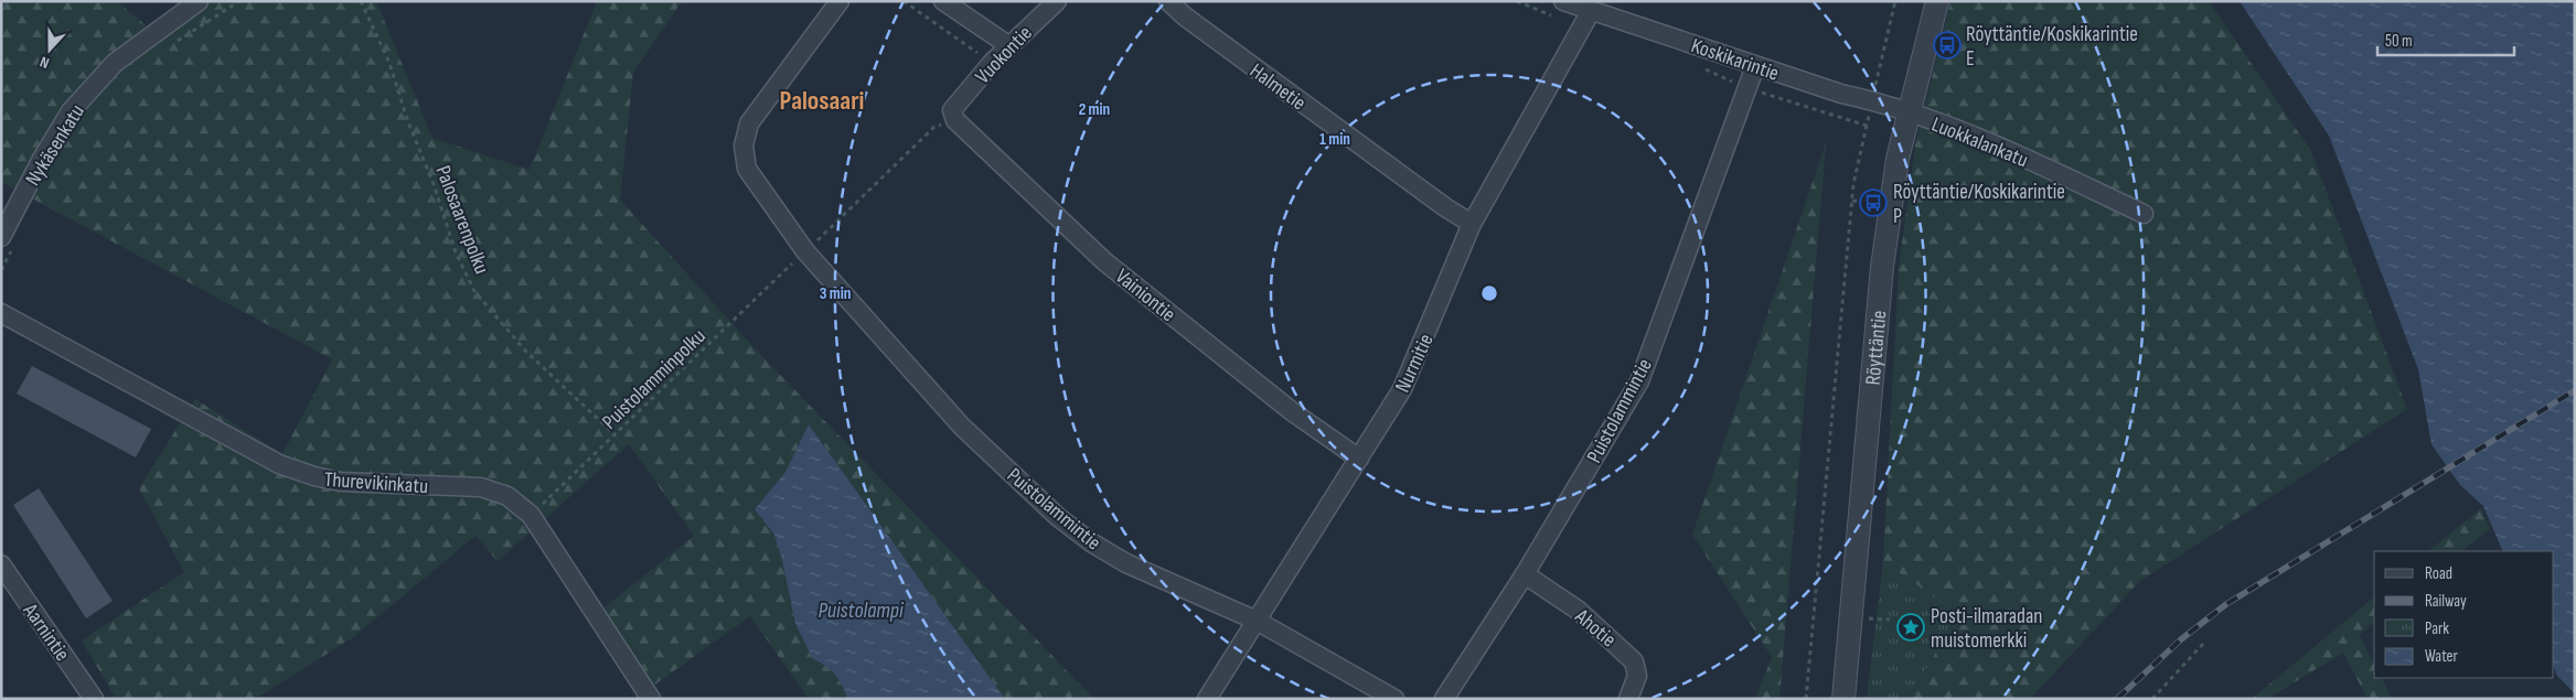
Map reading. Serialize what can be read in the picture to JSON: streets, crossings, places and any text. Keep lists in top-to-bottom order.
{
  "streets": {
    "street": [
      "Vuokontie",
      "Koskikarintie",
      "Halmetie",
      "Luokkalankatu",
      "Nykäsenkatu",
      "Vainiontie",
      "Röyttäntie",
      "Nurmitie",
      "Puistolammintie",
      "Thurevikinkatu",
      "Ahotie",
      "Aarnintie"
    ],
    "path": ["Palosaarenpolku", "Puistolamminpolku"]
  },
  "crossings": [
    ["Vuokontie", "Vainiontie"],
    ["Koskikarintie", "Luokkalankatu"],
    ["Koskikarintie", "Röyttäntie"],
    ["Koskikarintie", "Nurmitie"],
    ["Koskikarintie", "Puistolammintie"],
    ["Halmetie", "Nurmitie"],
    ["Luokkalankatu", "Röyttäntie"],
    ["Palosaarenpolku", "Puistolamminpolku"],
    ["Vainiontie", "Nurmitie"],
    ["Nurmitie", "Puistolammintie"],
    ["Puistolamminpolku", "Puistolammintie"],
    ["Puistolamminpolku", "Thurevikinkatu"],
    ["Puistolammintie", "Ahotie"]
  ],
  "districts": ["Palosaari"],
  "water": ["Puistolampi"],
  "places": {
    "bus stop": ["Röyttäntie/Koskikarintie E", "Röyttäntie/Koskikarintie P"],
    "place": ["Posti-ilmaradan muistomerkki"]
  },
  "legend": [
    "Road",
    "Railway",
    "Park",
    "Water"
  ],
  "scale_bar": "50 m",
  "north": "bottom",
  "rings": ["2 min", "1 min", "3 min"]
}
